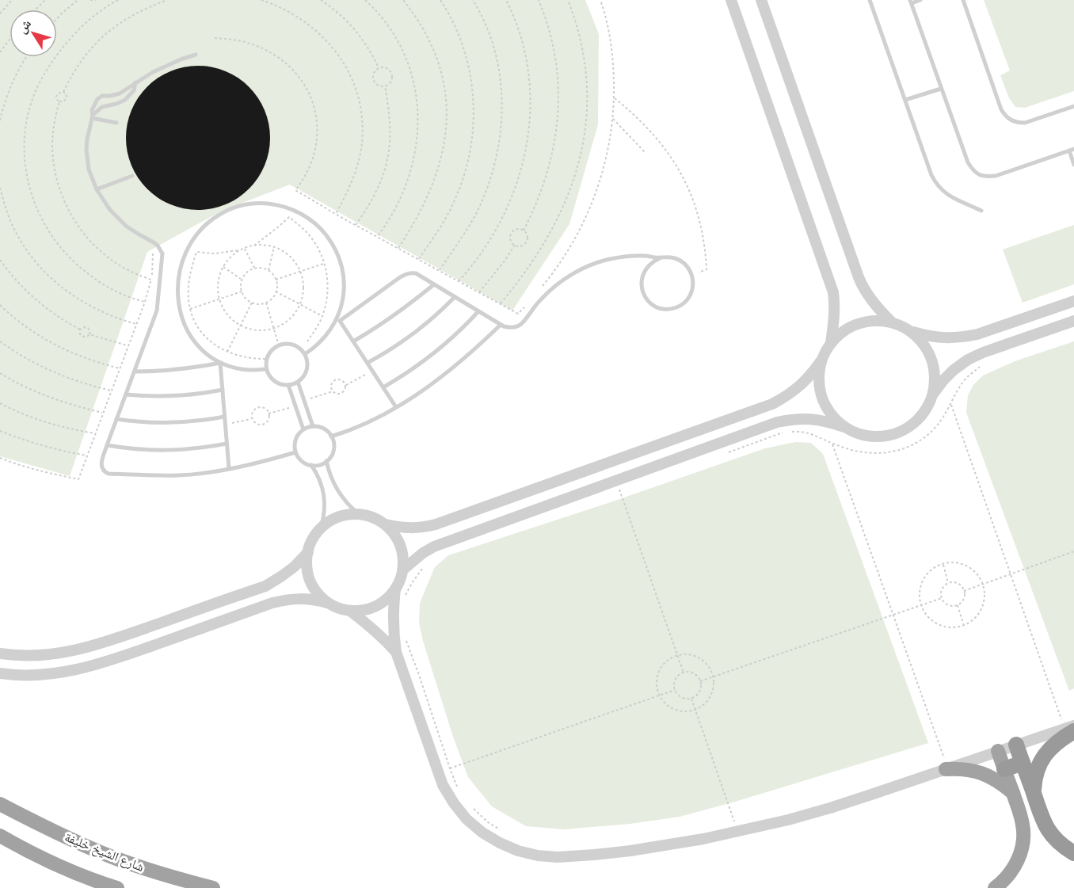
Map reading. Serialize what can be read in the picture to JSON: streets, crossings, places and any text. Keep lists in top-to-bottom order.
{
  "streets": {
    "highway": ["شارع الشيخ خليفة"]
  },
  "north": "top left"
}
